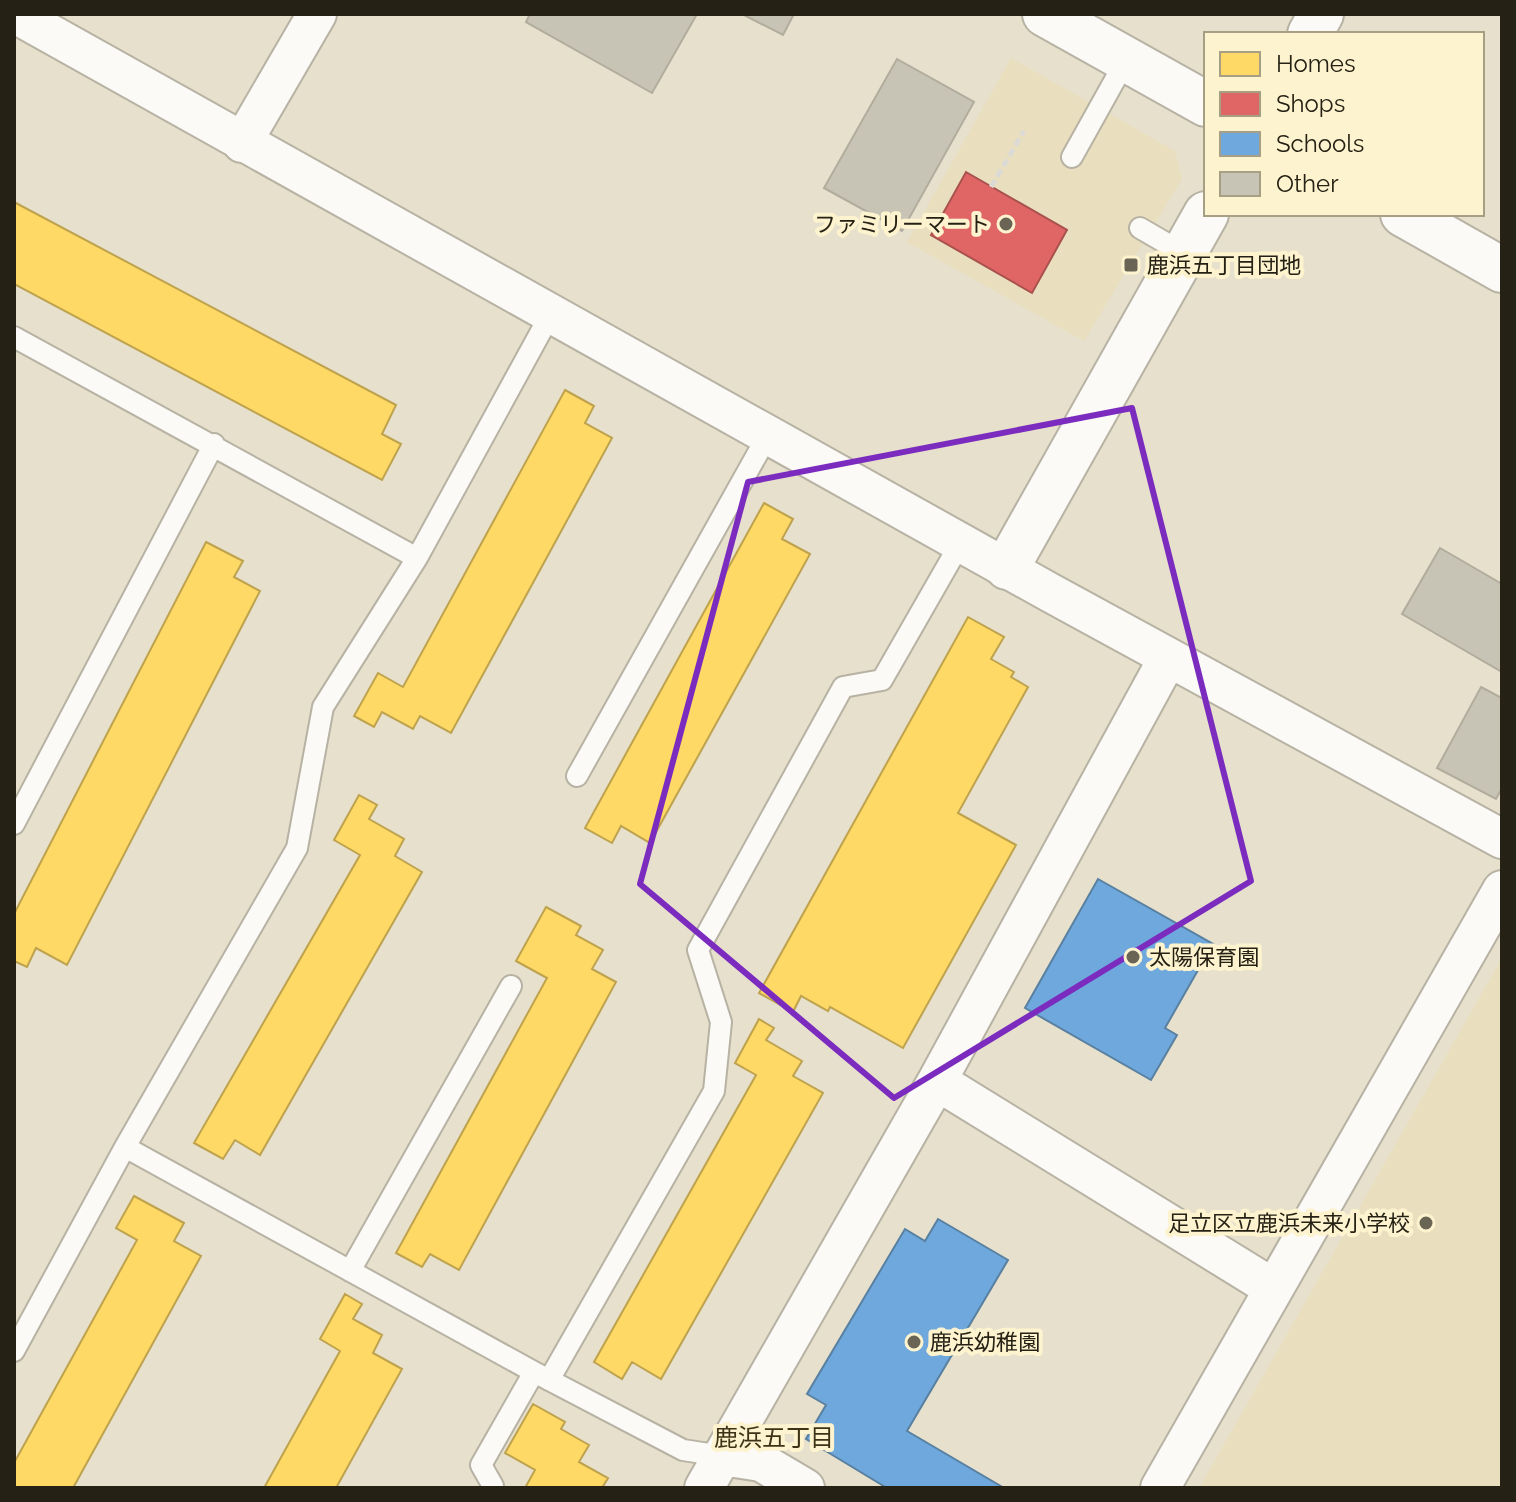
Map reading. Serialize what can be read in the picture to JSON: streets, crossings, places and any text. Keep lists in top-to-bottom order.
{
  "districts": ["鹿浜五丁目"],
  "places": {
    "other": [
      "ファミリーマート",
      "太陽保育園",
      "足立区立鹿浜未来小学校",
      "鹿浜幼稚園"
    ],
    "transit": ["鹿浜五丁目団地"]
  },
  "legend": [
    "Homes",
    "Shops",
    "Schools",
    "Other"
  ]
}
